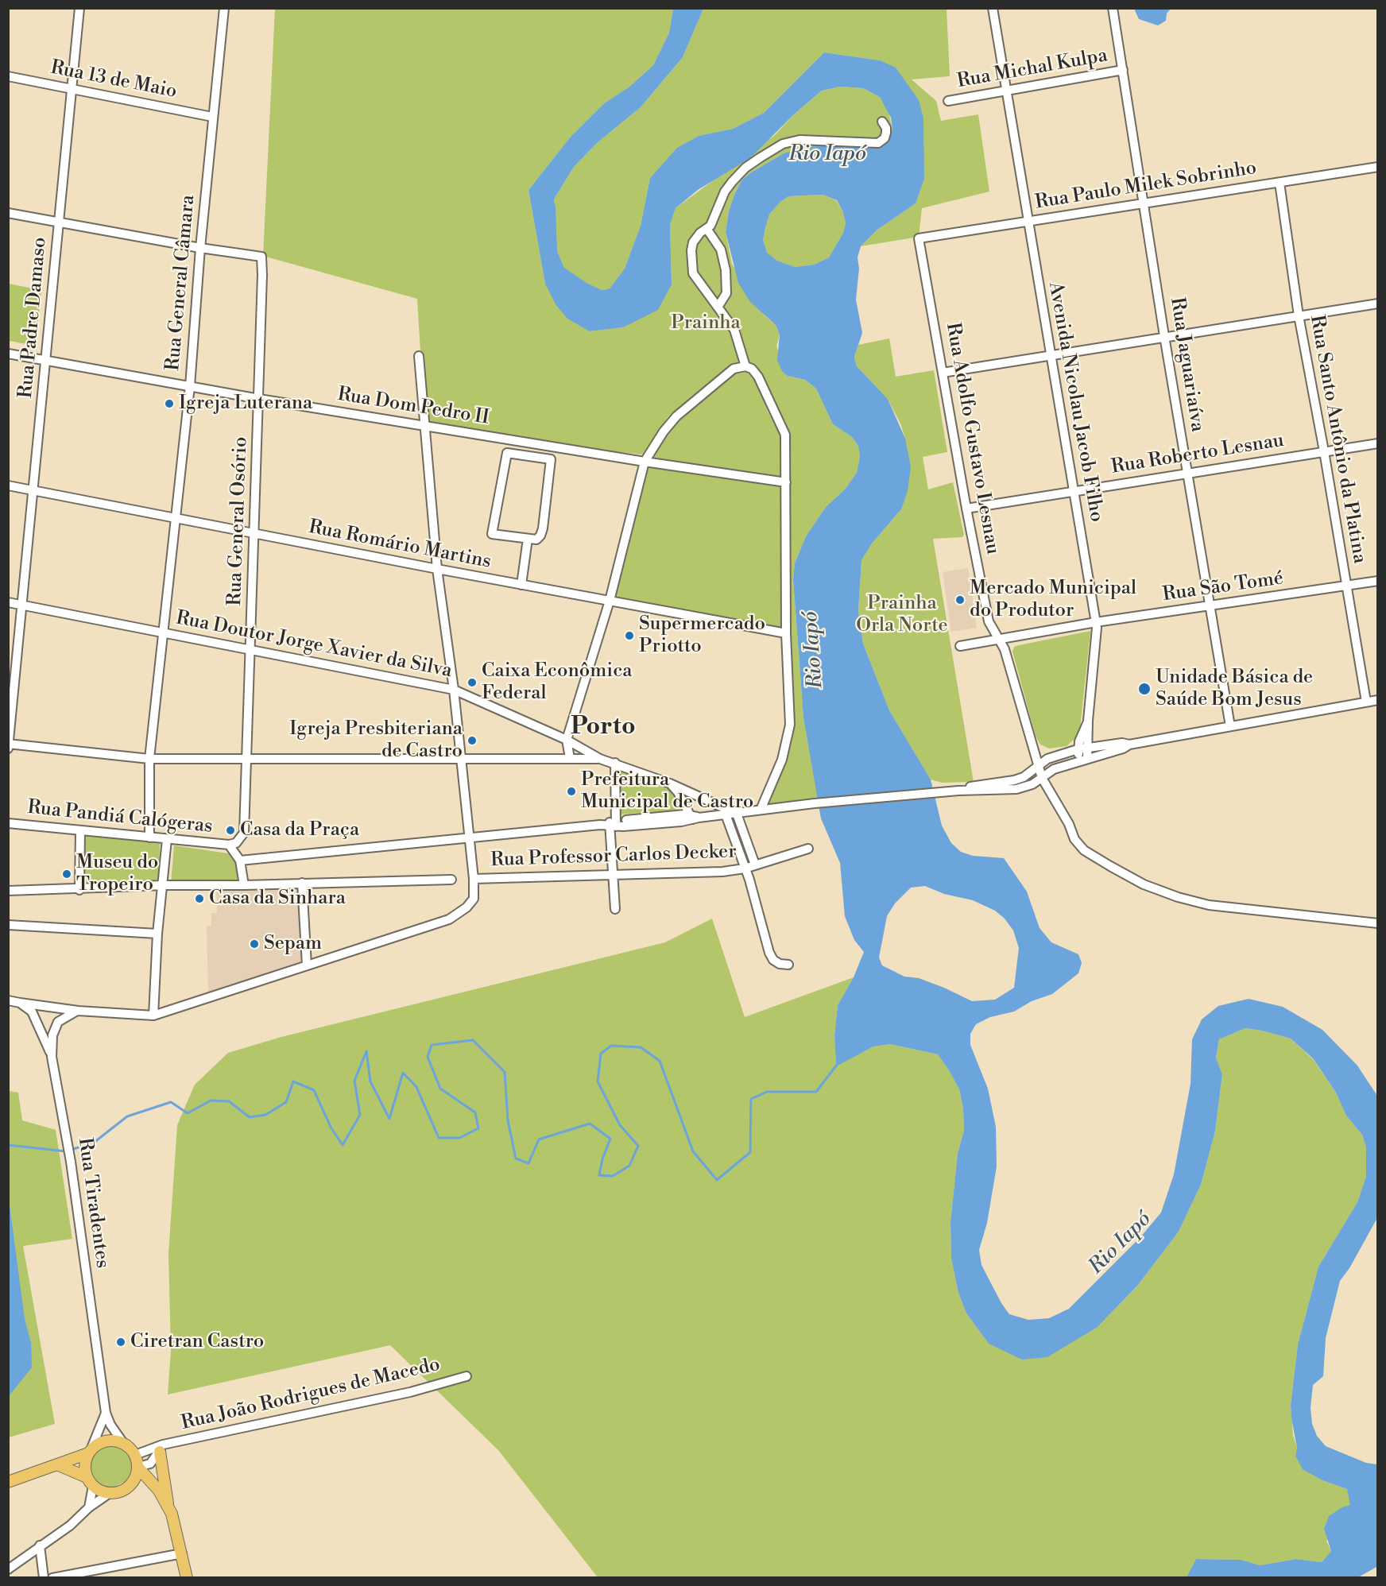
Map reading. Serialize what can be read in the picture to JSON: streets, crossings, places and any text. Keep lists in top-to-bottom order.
{
  "streets": {
    "street": [
      "Rua Michal Kulpa",
      "Rua 13 de Maio",
      "Rua Paulo Milek Sobrinho",
      "Rua General Câmara",
      "Rua Padre Damaso",
      "Rua Jaguariaíva",
      "Avenida Nicolau Jacob Filho",
      "Rua Dom Pedro II",
      "Rua Adolfo Gustavo Lesnau",
      "Rua Santo Antônio da Platina",
      "Rua Roberto Lesnau",
      "Rua General Osório",
      "Rua Romário Martins",
      "Rua São Tomé",
      "Rua Doutor Jorge Xavier da Silva",
      "Rua Pandiá Calógeras",
      "Rua Professor Carlos Decker",
      "Rua Tiradentes",
      "Rua João Rodrigues de Macedo"
    ]
  },
  "crossings": [
    ["Rua Michal Kulpa", "Rua Jaguariaíva"],
    ["Rua Michal Kulpa", "Avenida Nicolau Jacob Filho"],
    ["Rua 13 de Maio", "Rua General Câmara"],
    ["Rua 13 de Maio", "Rua Padre Damaso"],
    ["Rua Paulo Milek Sobrinho", "Rua Jaguariaíva"],
    ["Rua Paulo Milek Sobrinho", "Avenida Nicolau Jacob Filho"],
    ["Rua Paulo Milek Sobrinho", "Rua Adolfo Gustavo Lesnau"],
    ["Rua Paulo Milek Sobrinho", "Rua Santo Antônio da Platina"],
    ["Rua General Câmara", "Rua Dom Pedro II"],
    ["Rua General Câmara", "Rua General Osório"],
    ["Rua General Câmara", "Rua Romário Martins"],
    ["Rua General Câmara", "Rua Doutor Jorge Xavier da Silva"],
    ["Rua General Câmara", "Rua Pandiá Calógeras"],
    ["Rua Padre Damaso", "Rua Dom Pedro II"],
    ["Rua Padre Damaso", "Rua Romário Martins"],
    ["Rua Padre Damaso", "Rua Doutor Jorge Xavier da Silva"],
    ["Rua Jaguariaíva", "Rua Roberto Lesnau"],
    ["Rua Jaguariaíva", "Rua São Tomé"],
    ["Avenida Nicolau Jacob Filho", "Rua Roberto Lesnau"],
    ["Avenida Nicolau Jacob Filho", "Rua São Tomé"],
    ["Rua Dom Pedro II", "Rua General Osório"],
    ["Rua Adolfo Gustavo Lesnau", "Rua Roberto Lesnau"],
    ["Rua Adolfo Gustavo Lesnau", "Rua São Tomé"],
    ["Rua Santo Antônio da Platina", "Rua Roberto Lesnau"],
    ["Rua Santo Antônio da Platina", "Rua São Tomé"],
    ["Rua General Osório", "Rua Romário Martins"],
    ["Rua General Osório", "Rua Doutor Jorge Xavier da Silva"],
    ["Rua General Osório", "Rua Pandiá Calógeras"]
  ],
  "districts": ["Porto"],
  "water": ["Rio Iapó"],
  "parks": ["Prainha", "Prainha Orla Norte"],
  "places": [
    "Igreja Luterana",
    "Mercado Municipal do Produtor",
    "Supermercado Priotto",
    "Caixa Econômica Federal",
    "Unidade Básica de Saúde Bom Jesus",
    "Igreja Presbiteriana de Castro",
    "Prefeitura Municipal de Castro",
    "Casa da Praça",
    "Museu do Tropeiro",
    "Casa da Sinhara",
    "Sepam",
    "Ciretran Castro"
  ]
}
